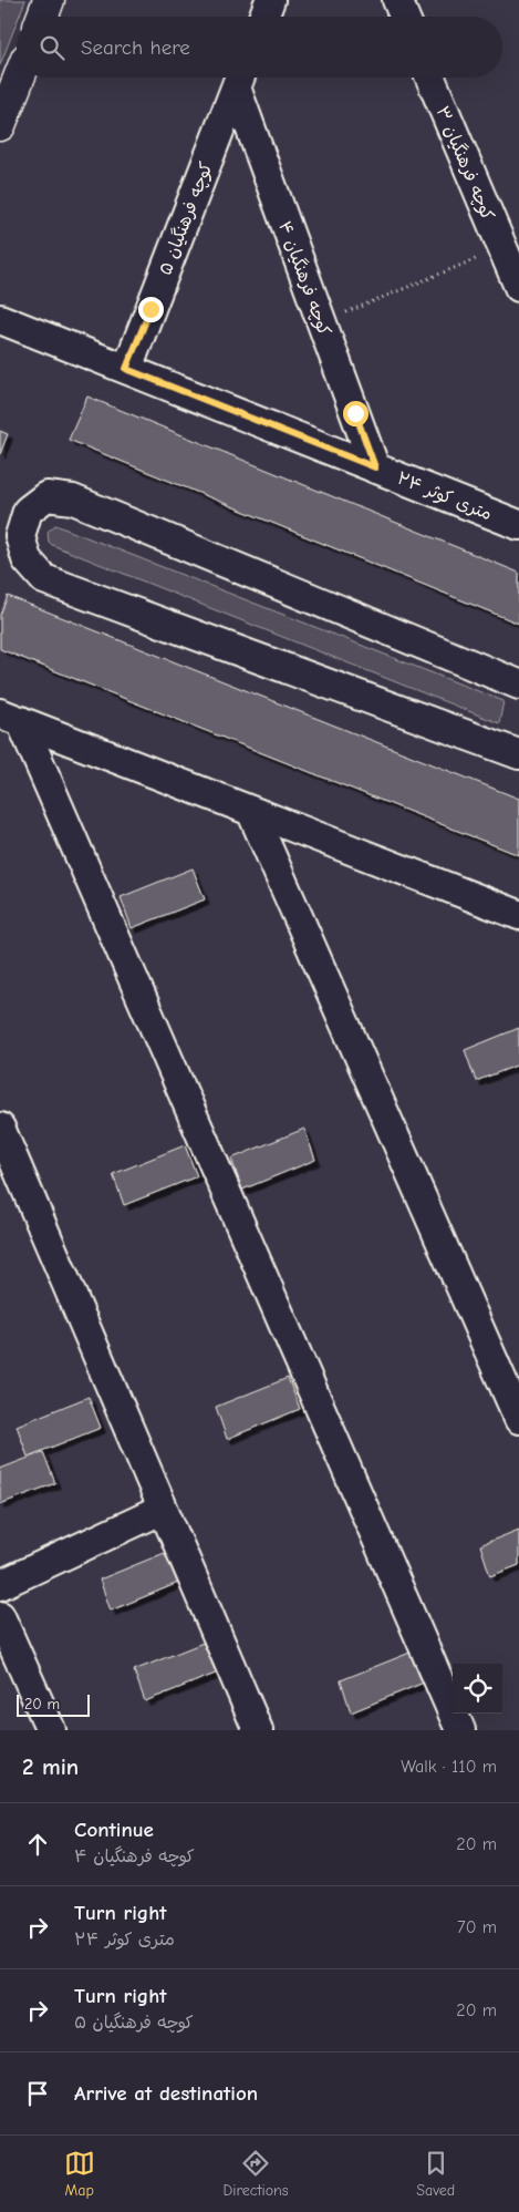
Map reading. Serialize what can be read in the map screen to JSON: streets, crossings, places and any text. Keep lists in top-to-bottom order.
{
  "streets": {
    "street": [
      "کوچه فرهنگیان ۳",
      "کوچه فرهنگیان ۵",
      "کوچه فرهنگیان ۴",
      "۲۴ متری کوثر"
    ]
  },
  "crossings": [
    ["کوچه فرهنگیان ۵", "کوچه فرهنگیان ۴"],
    ["کوچه فرهنگیان ۵", "۲۴ متری کوثر"],
    ["کوچه فرهنگیان ۴", "۲۴ متری کوثر"]
  ],
  "scale_bar": "20 m",
  "page": {
    "search": "Search here",
    "scale": "20 m",
    "heading": ["2 min", "Walk · 110 m"],
    "list": [
      ["Continue", "کوچه فرهنگیان ۴", "20 m"],
      ["Turn right", "۲۴ متری کوثر", "70 m"],
      ["Turn right", "کوچه فرهنگیان ۵", "20 m"],
      "Arrive at destination"
    ],
    "nav": ["Map", "Directions", "Saved"]
  }
}
